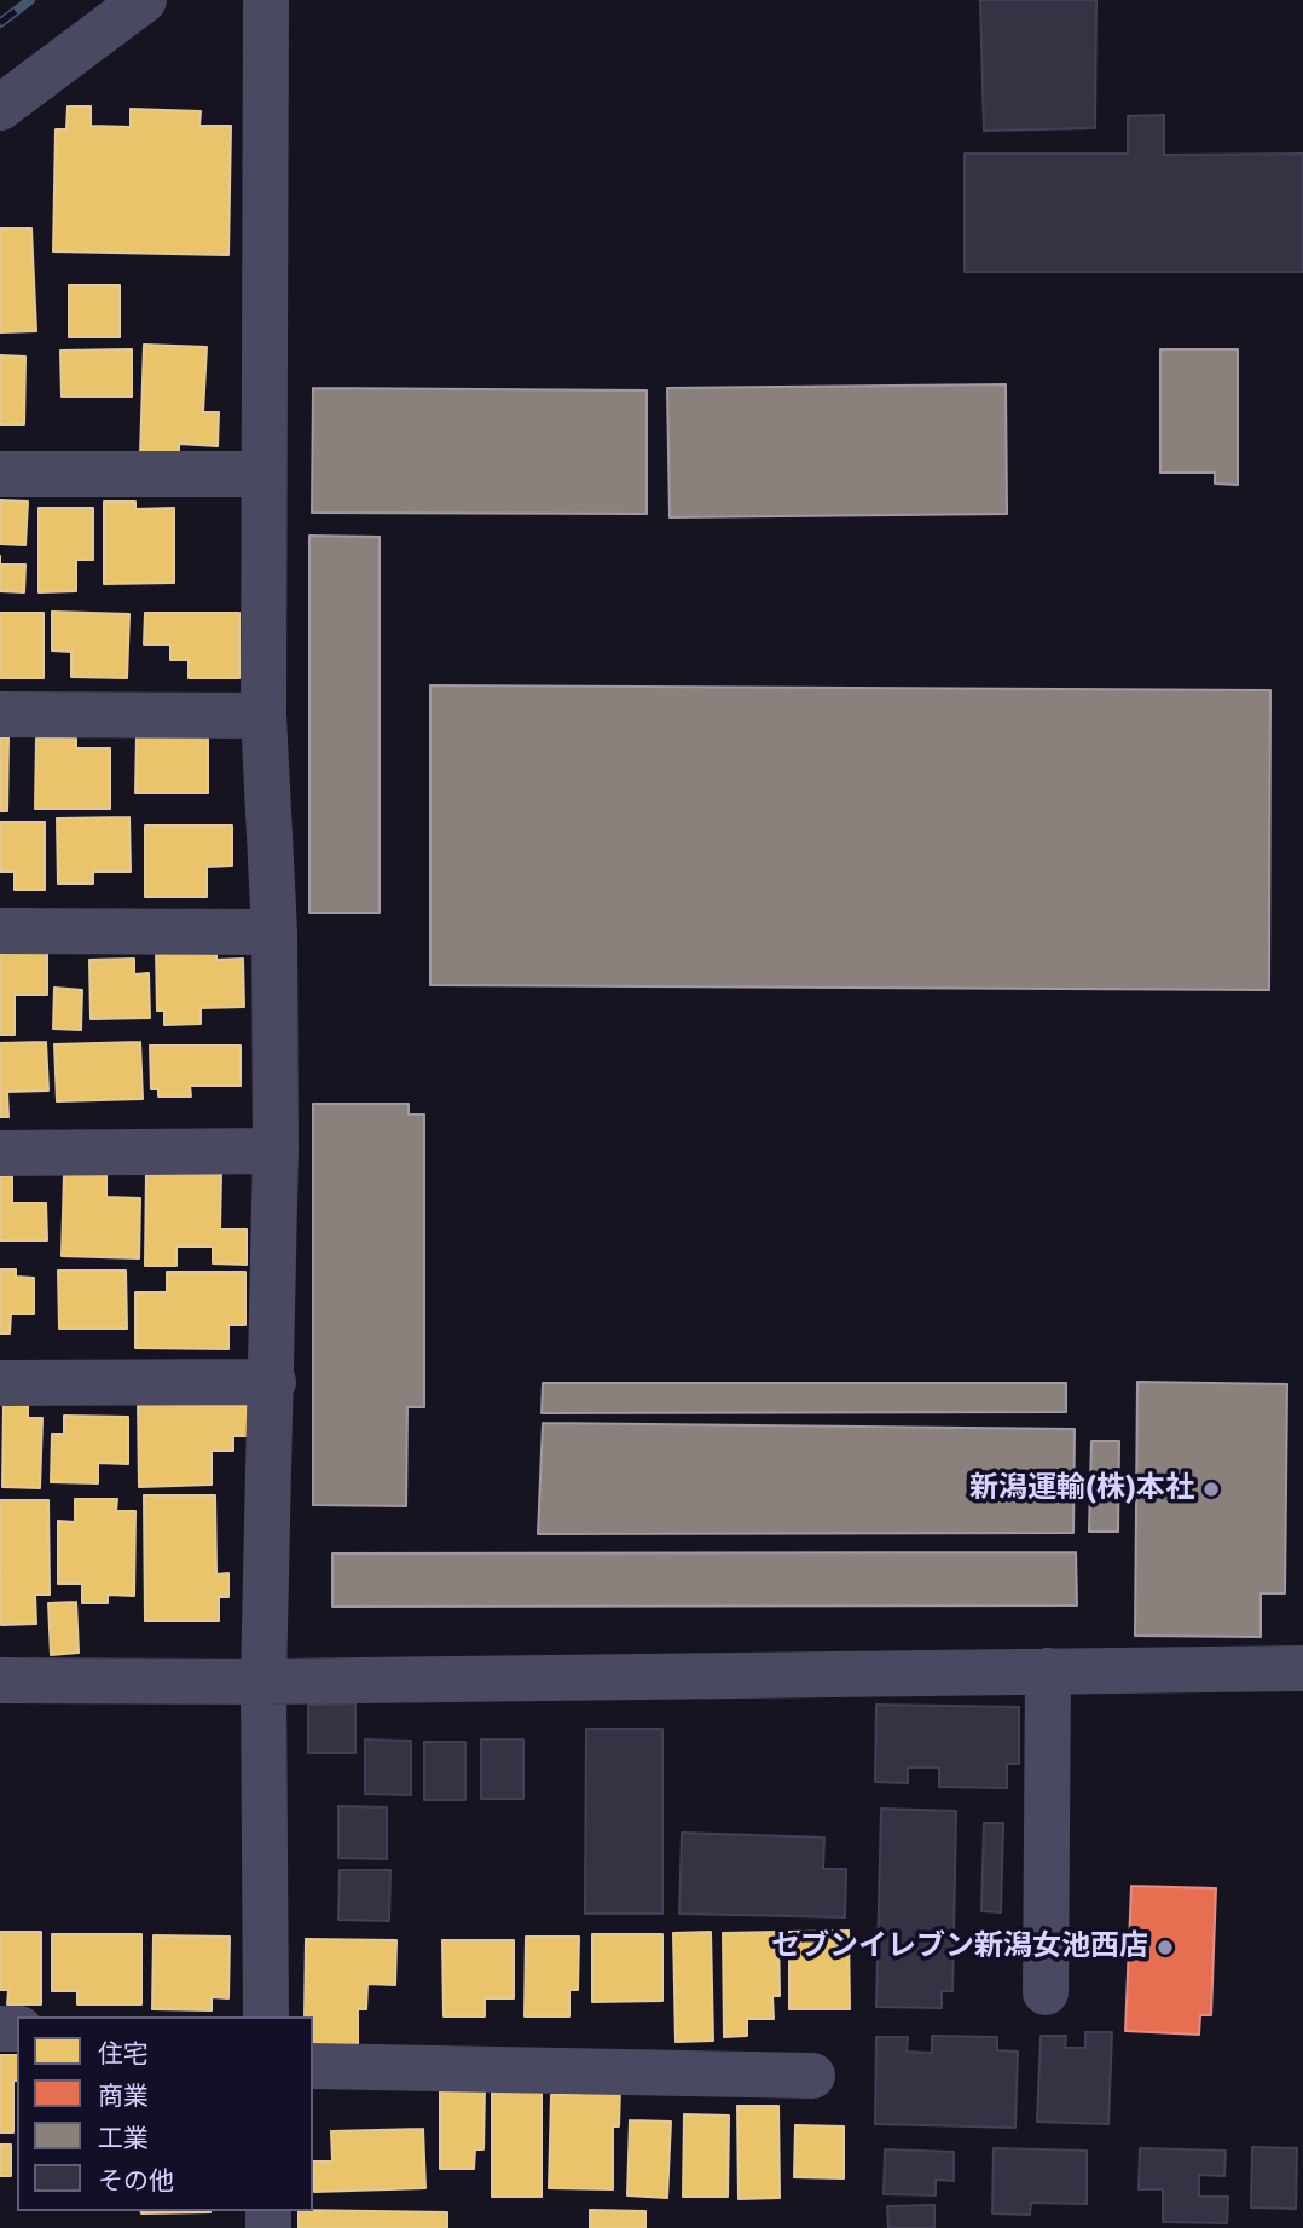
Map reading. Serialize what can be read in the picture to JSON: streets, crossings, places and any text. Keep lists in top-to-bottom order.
{
  "places": ["新潟運輸(株)本社", "セブンイレブン新潟女池西店"],
  "legend": [
    "住宅",
    "商業",
    "工業",
    "その他"
  ]
}
